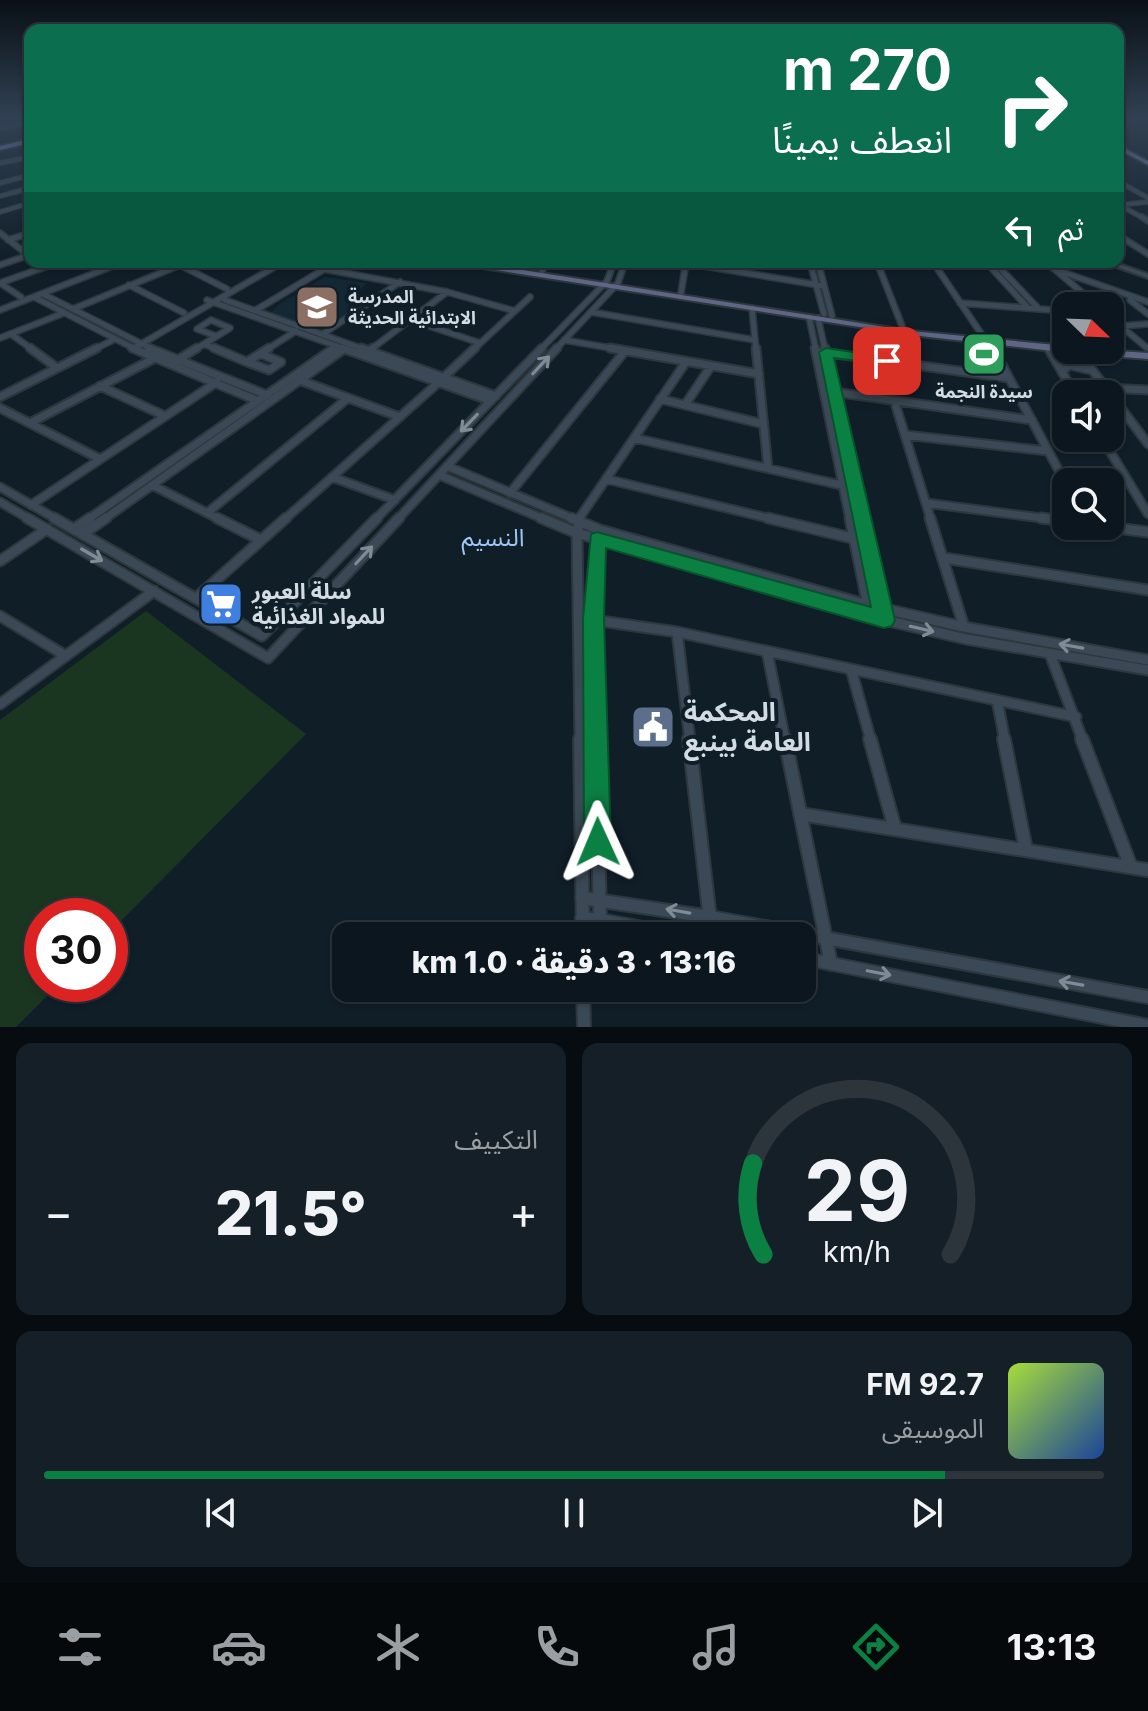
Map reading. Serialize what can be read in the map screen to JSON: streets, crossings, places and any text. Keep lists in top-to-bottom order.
{
  "districts": ["النسيم"],
  "places": {
    "school or university": ["المدرسة الابتدائية الحديثة"],
    "sports": ["سيدة النجمة"],
    "supermarket": ["سلة العبور للمواد الغذائية"],
    "public building": ["المحكمة العامة بينبع"]
  },
  "north": "bottom right",
  "page": {
    "turn": ["270 m", "انعطف يمينًا"],
    "then": "ثم",
    "limit": "30",
    "trip": "13:16 · 3 دقيقة · 1.0 km",
    "tile": "التكييف",
    "heat": ["−", "21.5°", "+"],
    "song": ["92.7 FM", "الموسيقى"],
    "tabs": "13:13",
    "gauge": ["29", "km/h"]
  }
}
